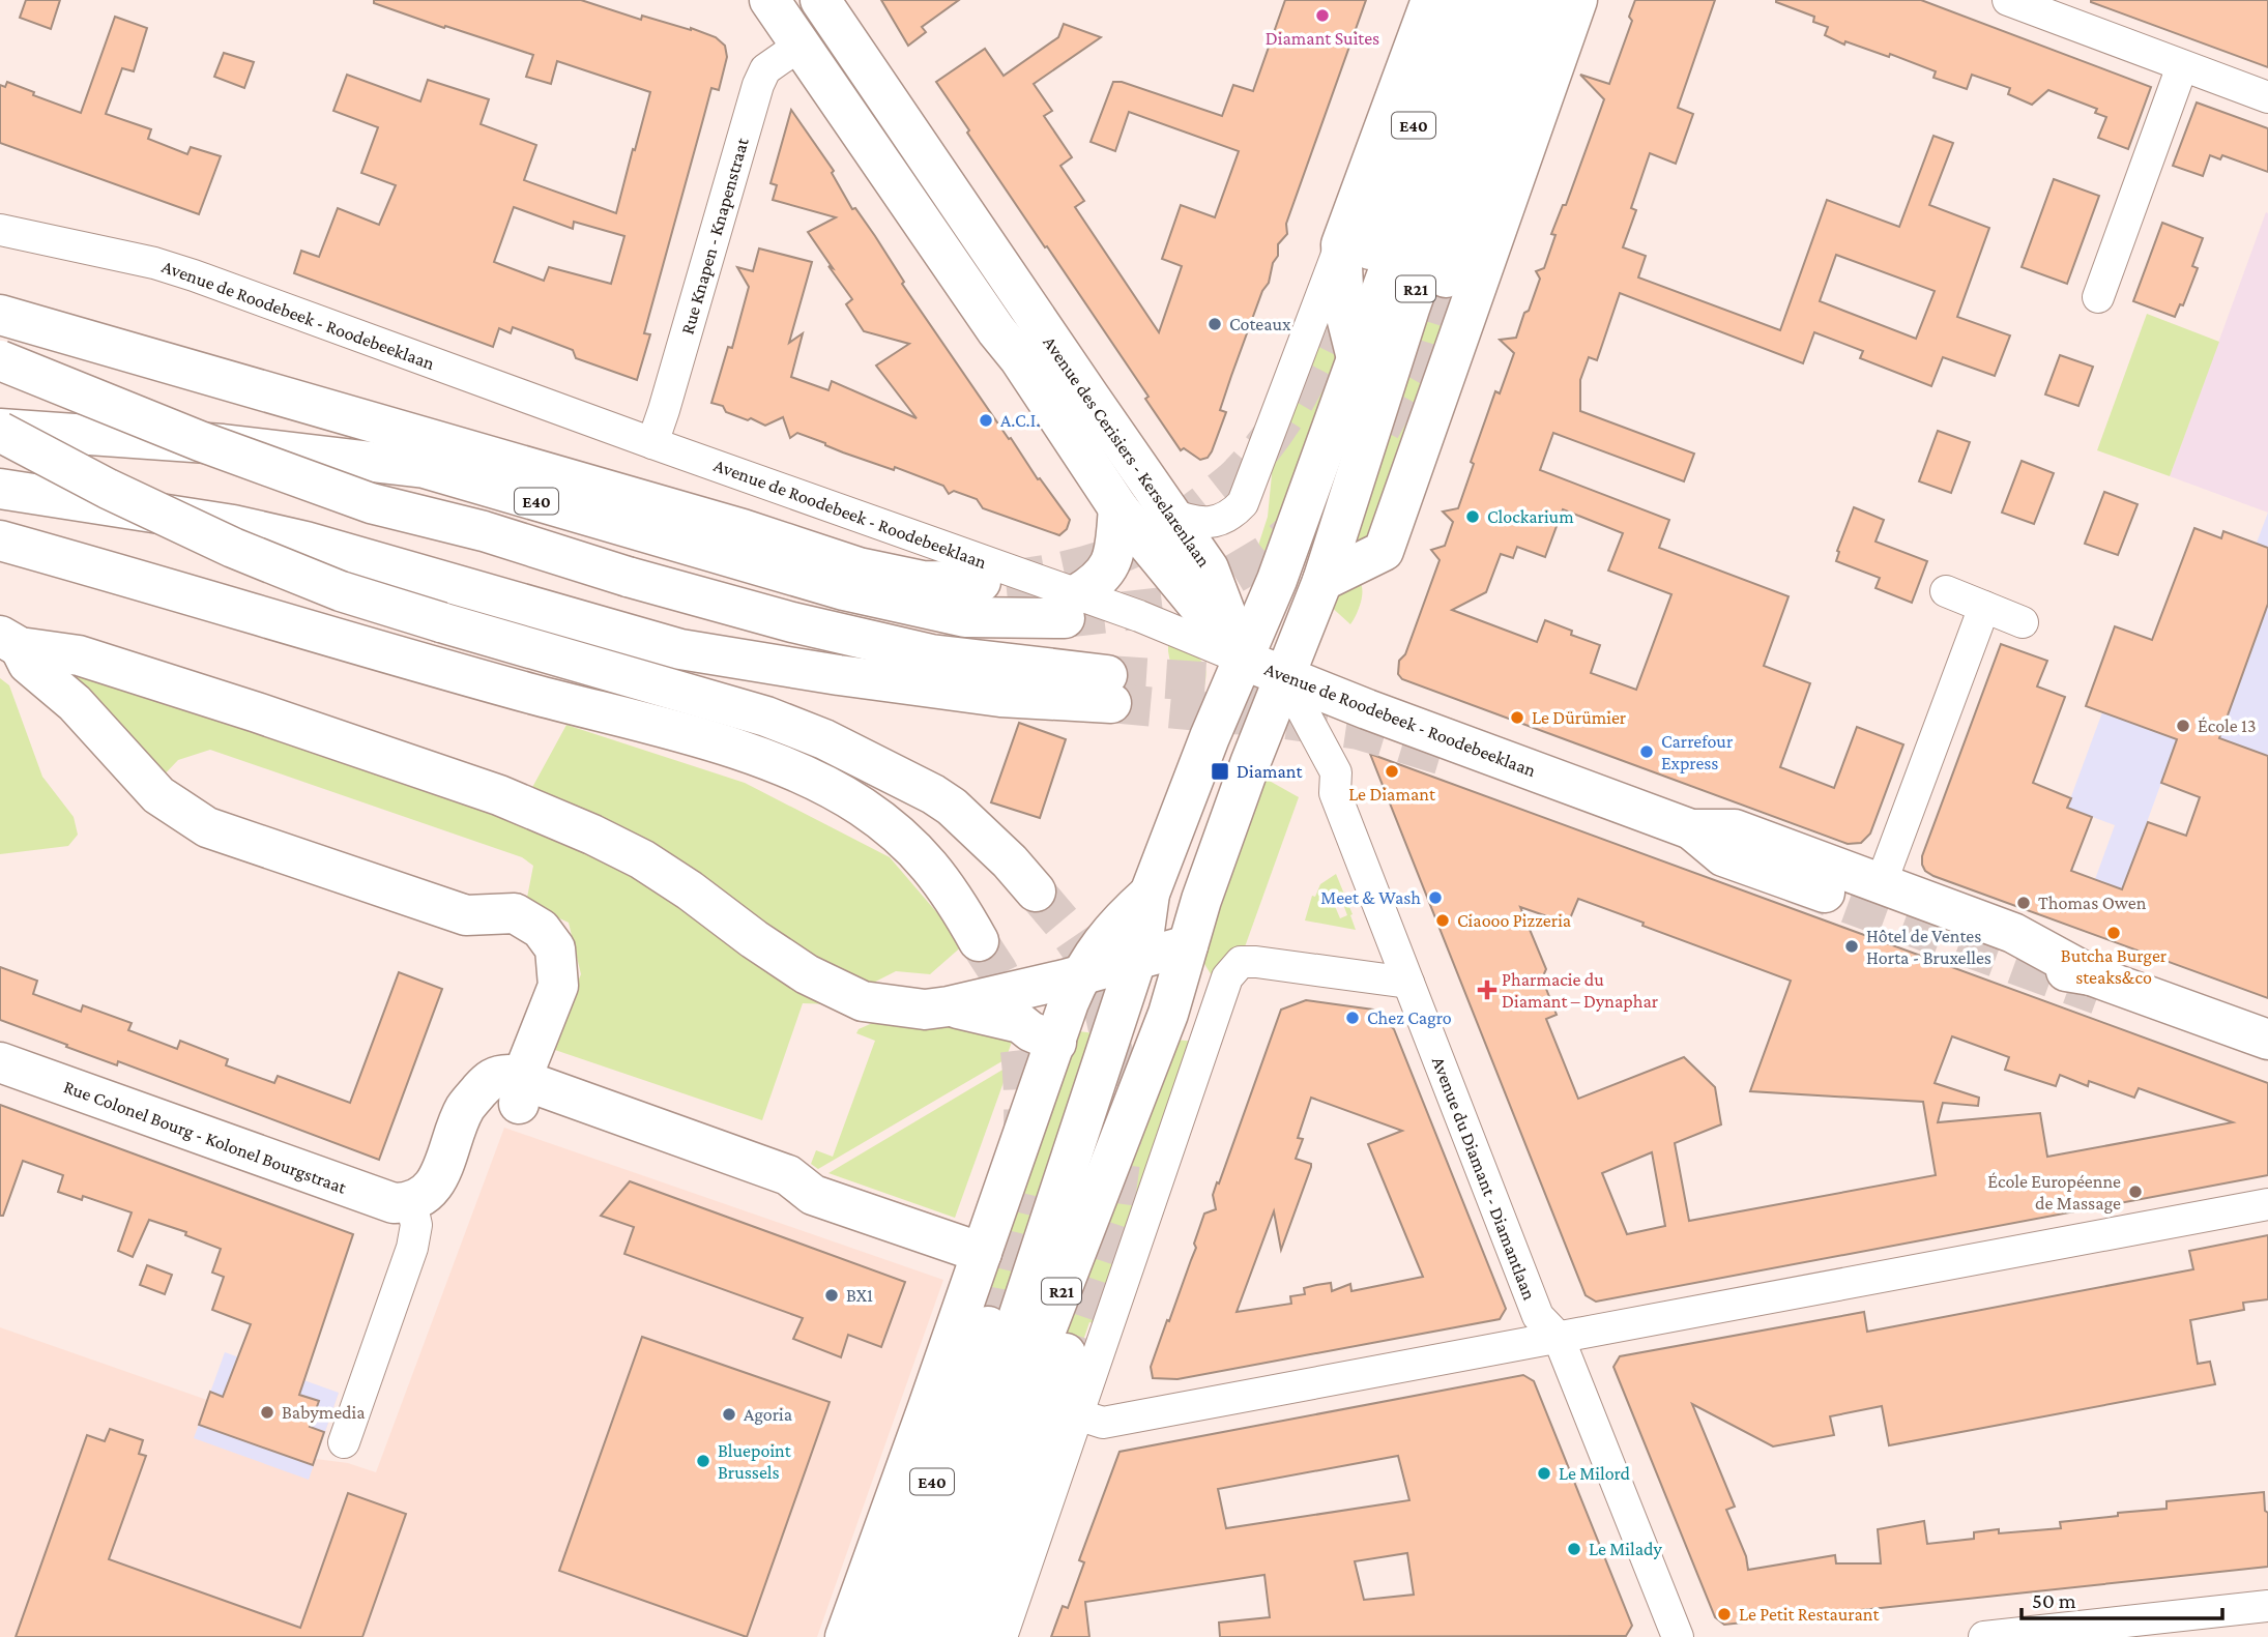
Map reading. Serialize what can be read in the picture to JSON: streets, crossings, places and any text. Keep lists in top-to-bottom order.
{
  "streets": {
    "main road": [
      "E40",
      "R21",
      "Avenue de Roodebeek - Roodebeeklaan",
      "Avenue des Cerisiers - Kerselarenlaan",
      "Rue Colonel Bourg - Kolonel Bourgstraat"
    ],
    "street": ["Rue Knapen - Knapenstraat", "Avenue du Diamant - Diamantlaan"]
  },
  "crossings": [
    ["E40", "Avenue de Roodebeek - Roodebeeklaan"],
    ["Rue Knapen - Knapenstraat", "Avenue de Roodebeek - Roodebeeklaan"],
    ["Rue Knapen - Knapenstraat", "Avenue des Cerisiers - Kerselarenlaan"],
    ["R21", "Avenue de Roodebeek - Roodebeeklaan"],
    ["R21", "Avenue des Cerisiers - Kerselarenlaan"],
    ["R21", "Avenue du Diamant - Diamantlaan"],
    ["Avenue de Roodebeek - Roodebeeklaan", "Avenue des Cerisiers - Kerselarenlaan"],
    ["Avenue de Roodebeek - Roodebeeklaan", "Avenue du Diamant - Diamantlaan"]
  ],
  "places": {
    "other": [
      "Diamant Suites",
      "Coteaux",
      "A.C.I.",
      "Clockarium",
      "Le Dürümier",
      "École 13",
      "Carrefour Express",
      "Le Diamant",
      "Meet & Wash",
      "Thomas Owen",
      "Ciaooo Pizzeria",
      "Butcha Burger steaks&co",
      "Hôtel de Ventes Horta - Bruxelles",
      "Chez Cagro",
      "École Européenne de Massage",
      "BX1",
      "Babymedia",
      "Agoria",
      "Bluepoint Brussels",
      "Le Milord",
      "Le Milady",
      "Le Petit Restaurant"
    ],
    "transit": ["Diamant"],
    "health": ["Pharmacie du Diamant – Dynaphar"]
  },
  "scale_bar": "50 m"
}
